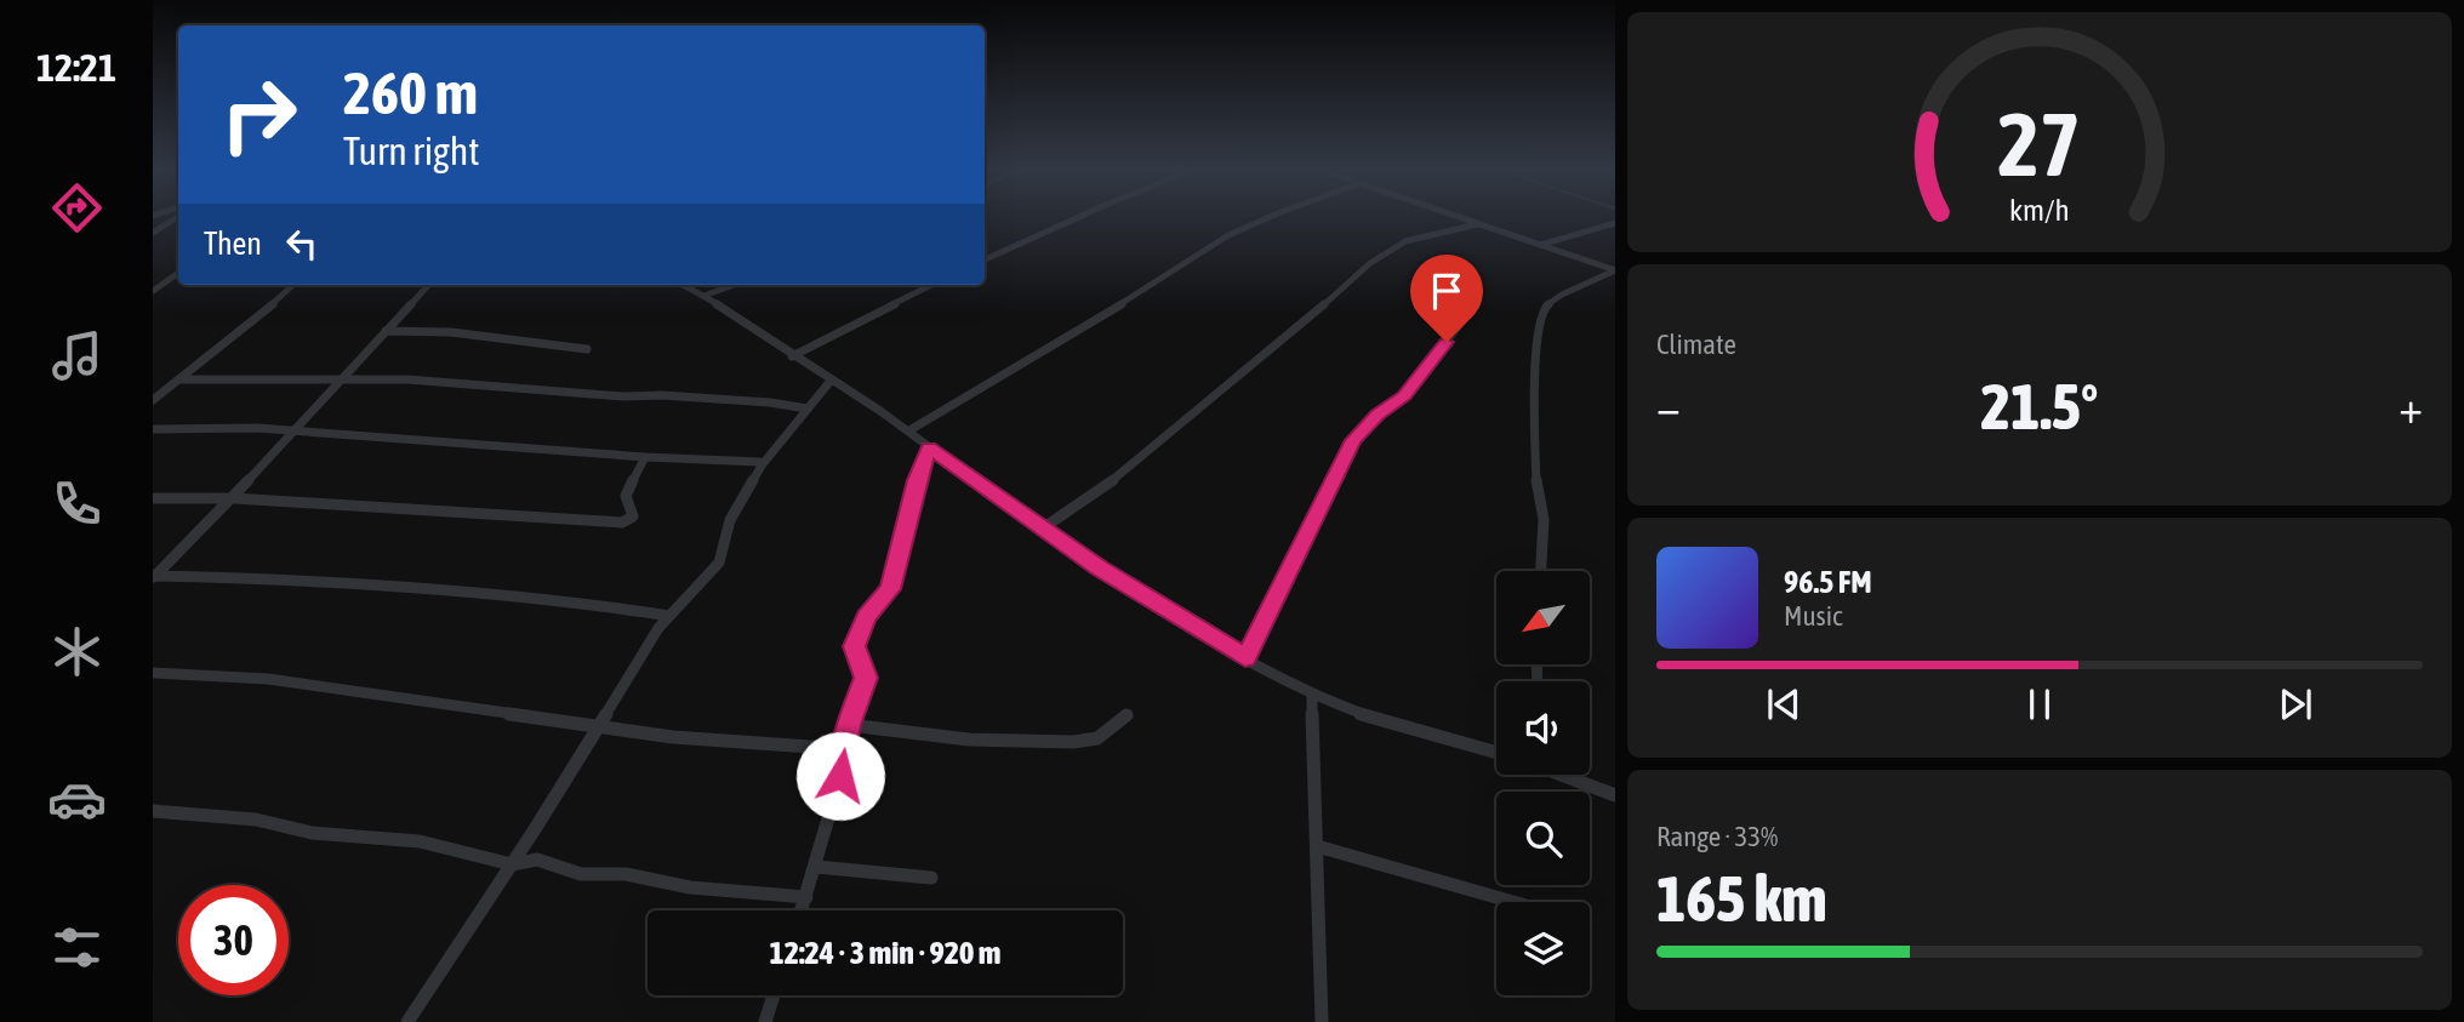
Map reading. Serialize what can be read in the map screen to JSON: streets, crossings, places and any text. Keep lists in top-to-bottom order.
{
  "north": "bottom left",
  "page": {
    "tabs": "12:21",
    "turn": ["260 m", "Turn right"],
    "then": "Then",
    "tile": [
      "Climate",
      ["Range · 33%", "165 km"]
    ],
    "heat": ["−", "21.5°", "+"],
    "song": ["96.5 FM", "Music"],
    "limit": "30",
    "trip": "12:24 · 3 min · 920 m",
    "gauge": ["27", "km/h"]
  }
}
